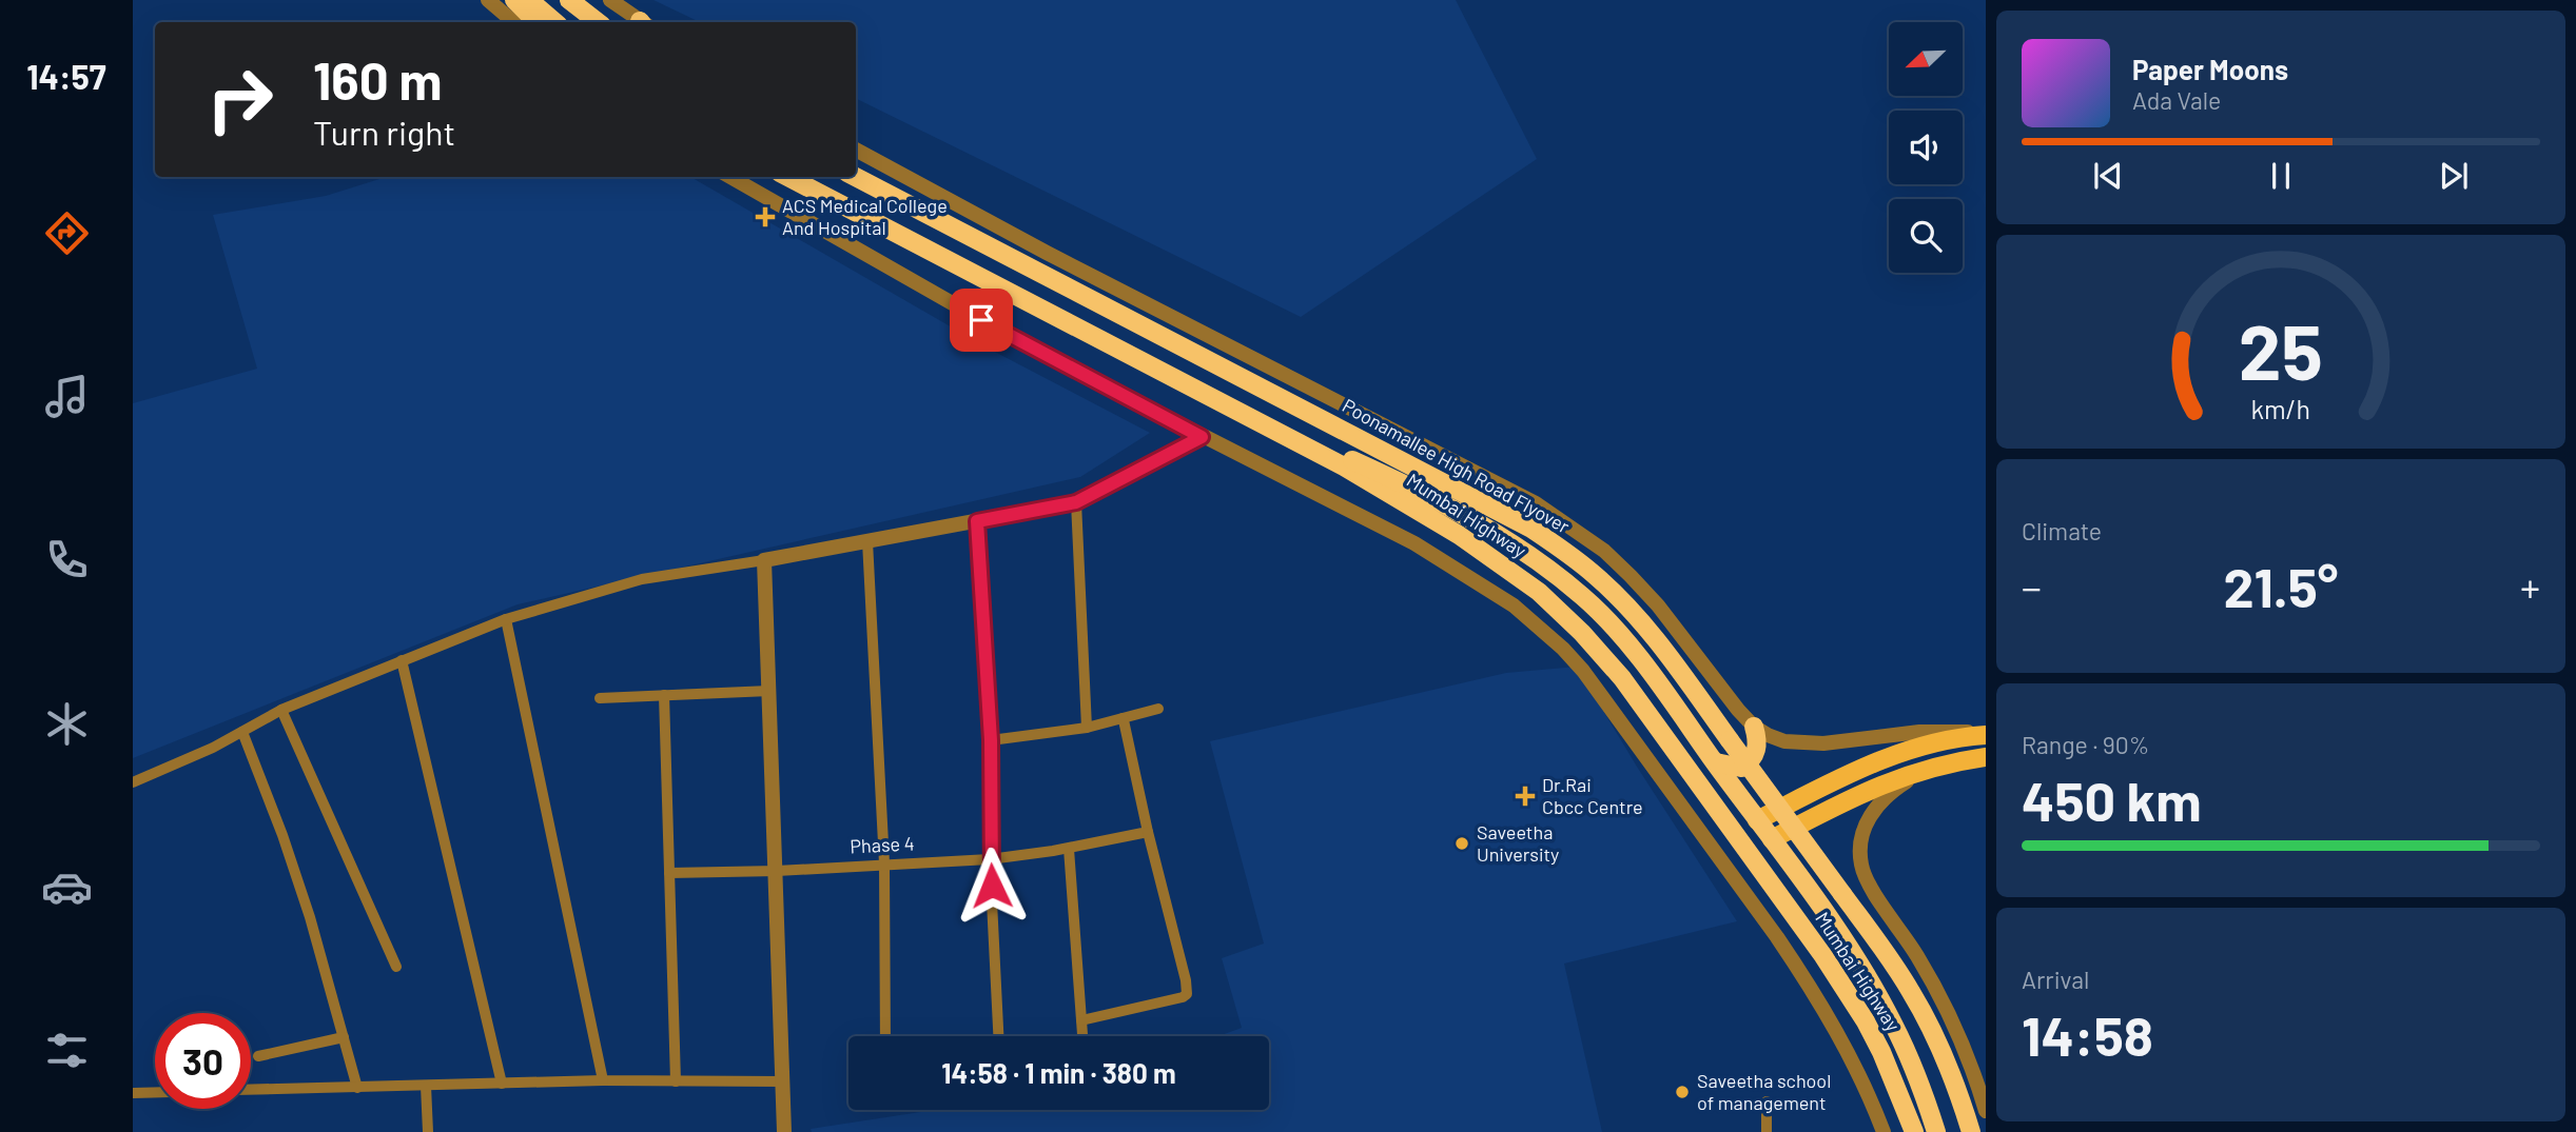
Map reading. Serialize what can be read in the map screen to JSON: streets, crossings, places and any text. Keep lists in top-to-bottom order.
{
  "streets": {
    "highway": ["Poonamallee High Road Flyover", "Mumbai Highway"],
    "street": ["Phase 4"]
  },
  "places": {
    "health": ["ACS Medical College And Hospital", "Dr.Rai Cbcc Centre"],
    "other": ["Saveetha University", "Saveetha school of management"]
  },
  "north": "bottom left",
  "page": {
    "tabs": "14:57",
    "turn": ["160 m", "Turn right"],
    "song": ["Paper Moons", "Ada Vale"],
    "tile": [
      "Climate",
      ["Range · 90%", "450 km"],
      ["Arrival", "14:58"]
    ],
    "heat": ["−", "21.5°", "+"],
    "limit": "30",
    "trip": "14:58 · 1 min · 380 m",
    "gauge": ["25", "km/h"]
  }
}
